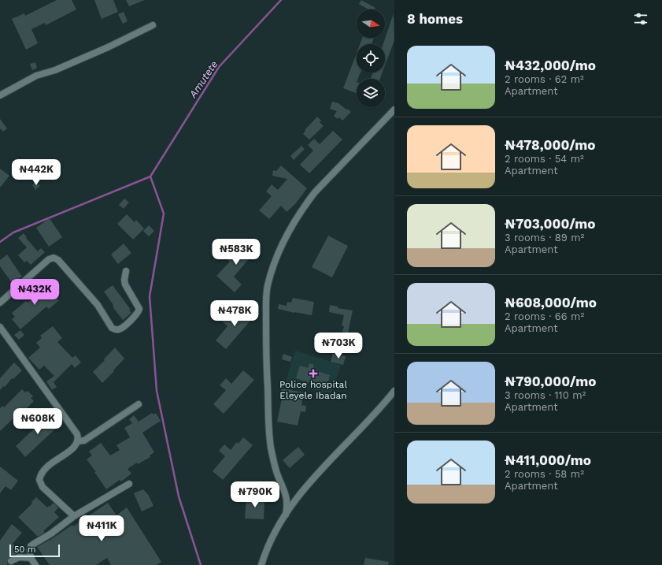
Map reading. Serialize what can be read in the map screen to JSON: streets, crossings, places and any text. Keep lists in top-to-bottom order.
{
  "water": ["Amutete"],
  "places": {
    "health": ["Police hospital Eleyele Ibadan"]
  },
  "scale_bar": "50 m",
  "north": "right",
  "page": {
    "heading": "8 homes",
    "list": [
      {
        "name": "₦432,000/mo",
        "note": "2 rooms · 62 m² · Apartment"
      },
      {
        "name": "₦478,000/mo",
        "note": "2 rooms · 54 m² · Apartment"
      },
      {
        "name": "₦703,000/mo",
        "note": "3 rooms · 89 m² · Apartment"
      },
      {
        "name": "₦608,000/mo",
        "note": "2 rooms · 66 m² · Apartment"
      },
      {
        "name": "₦790,000/mo",
        "note": "3 rooms · 110 m² · Apartment"
      },
      {
        "name": "₦411,000/mo",
        "note": "2 rooms · 58 m² · Apartment"
      }
    ],
    "price": [
      "₦442K",
      "₦583K",
      "₦432K",
      "₦478K",
      "₦703K",
      "₦608K",
      "₦790K",
      "₦411K"
    ],
    "scale": "50 m"
  }
}
